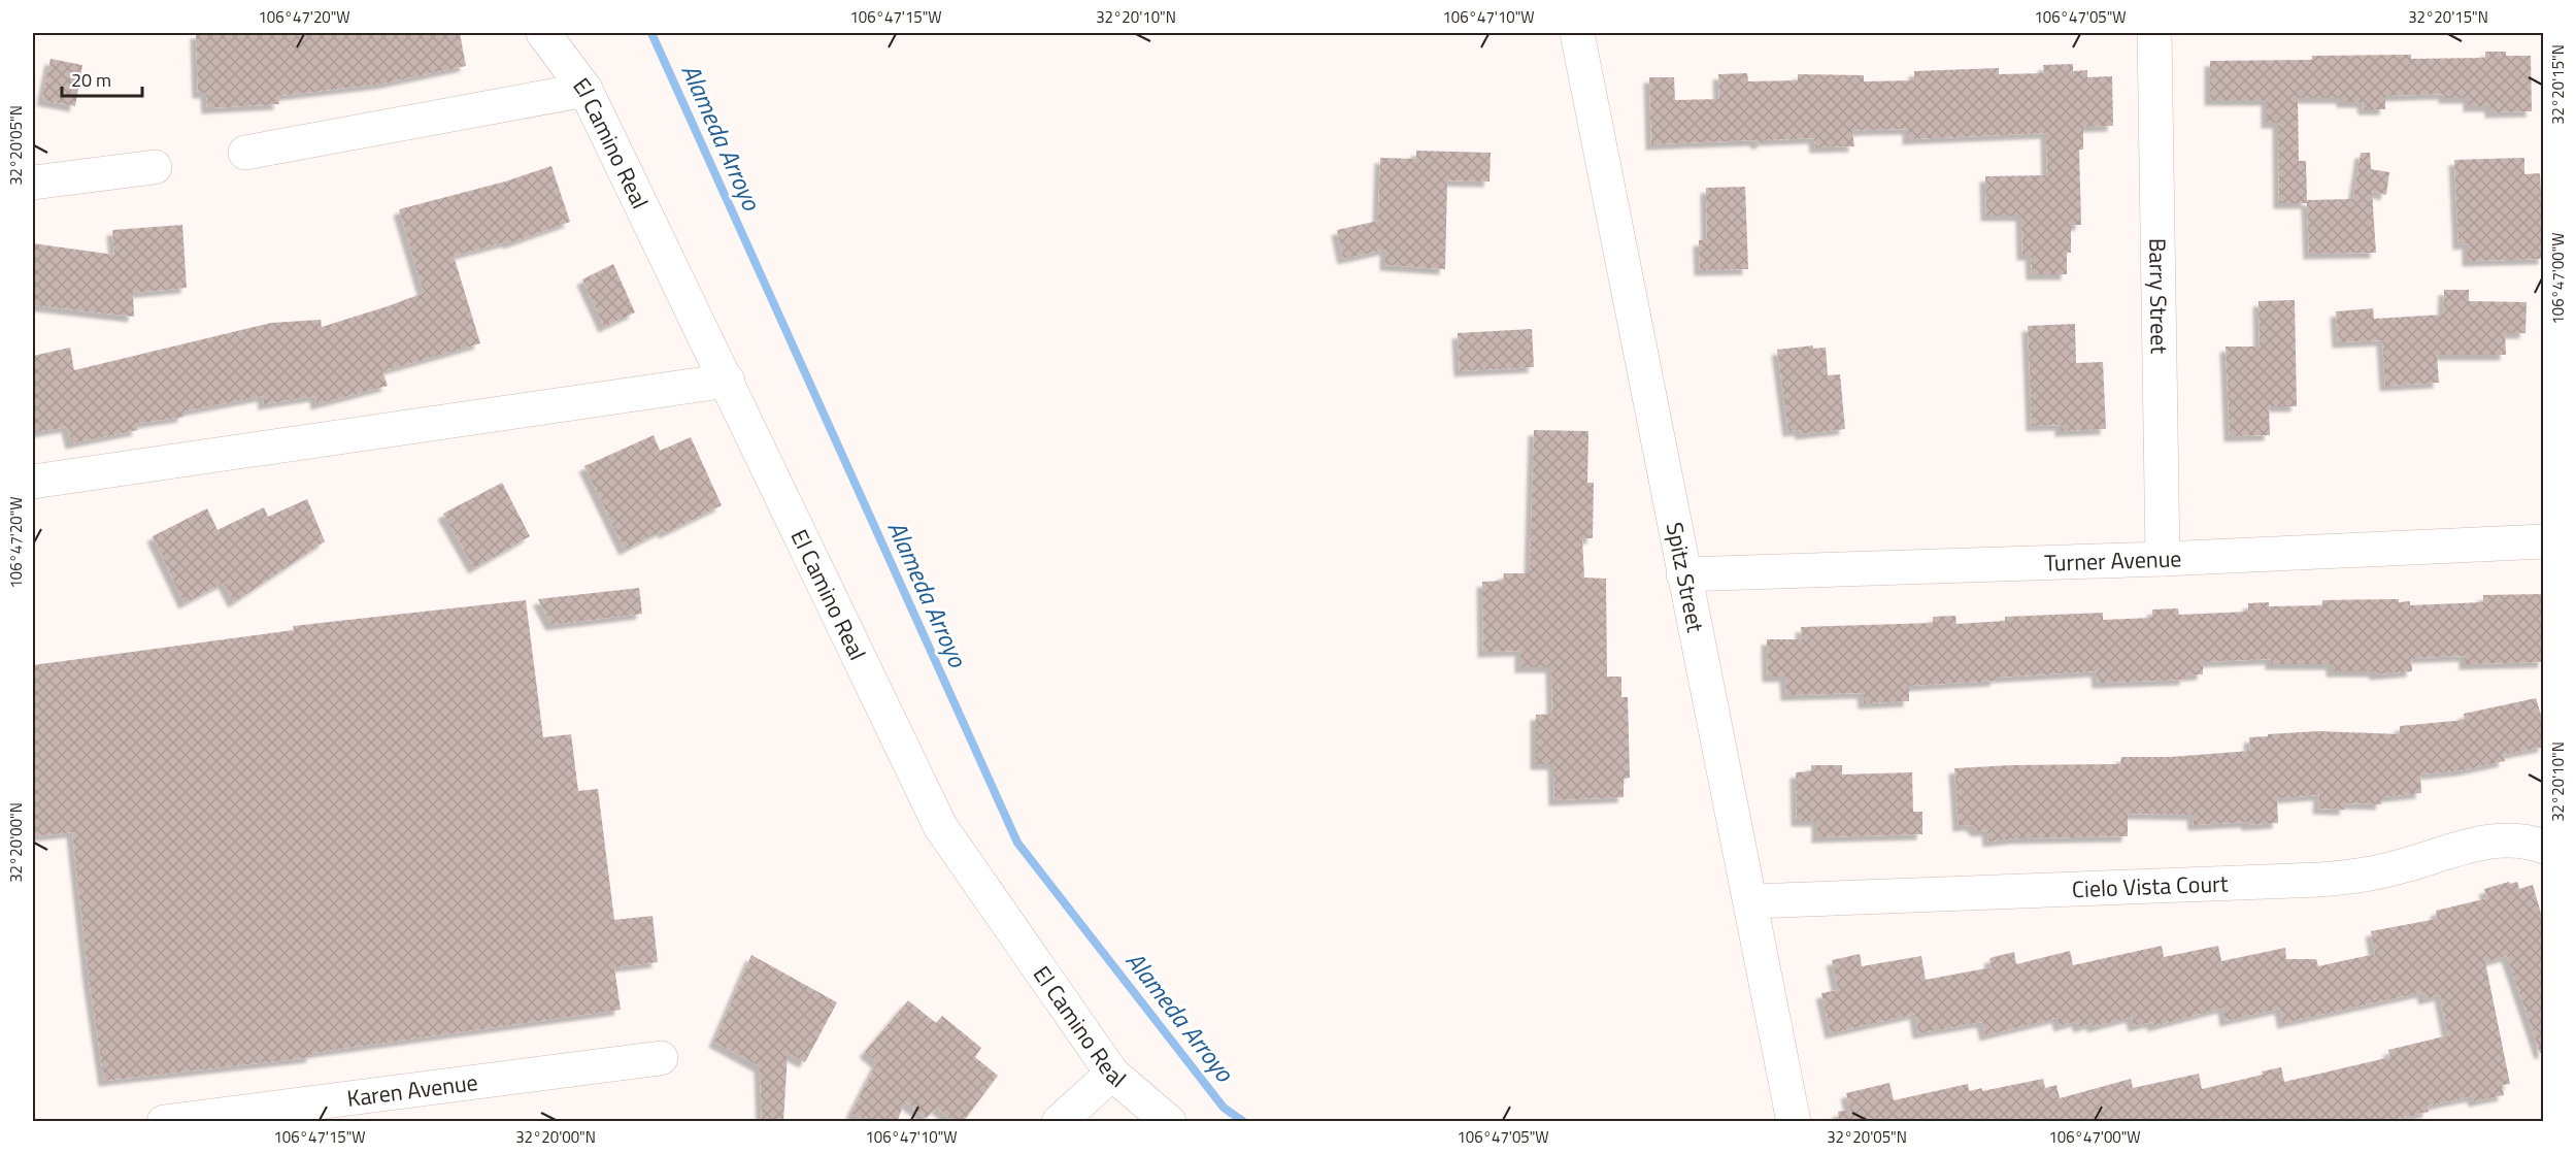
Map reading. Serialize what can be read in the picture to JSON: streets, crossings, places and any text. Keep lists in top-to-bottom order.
{
  "streets": {
    "street": [
      "El Camino Real",
      "Barry Street",
      "Turner Avenue",
      "Spitz Street",
      "Cielo Vista Court",
      "Karen Avenue"
    ]
  },
  "crossings": [
    ["Barry Street", "Turner Avenue"],
    ["Turner Avenue", "Spitz Street"],
    ["Spitz Street", "Cielo Vista Court"]
  ],
  "water": ["Alameda Arroyo"],
  "scale_bar": "20 m",
  "coordinates": [
    "106°47'20\"W",
    "106°47'15\"W",
    "32°20'10\"N",
    "106°47'10\"W",
    "106°47'05\"W",
    "32°20'15\"N",
    "32°20'05\"N",
    "106°47'00\"W",
    "32°20'00\"N"
  ]
}
